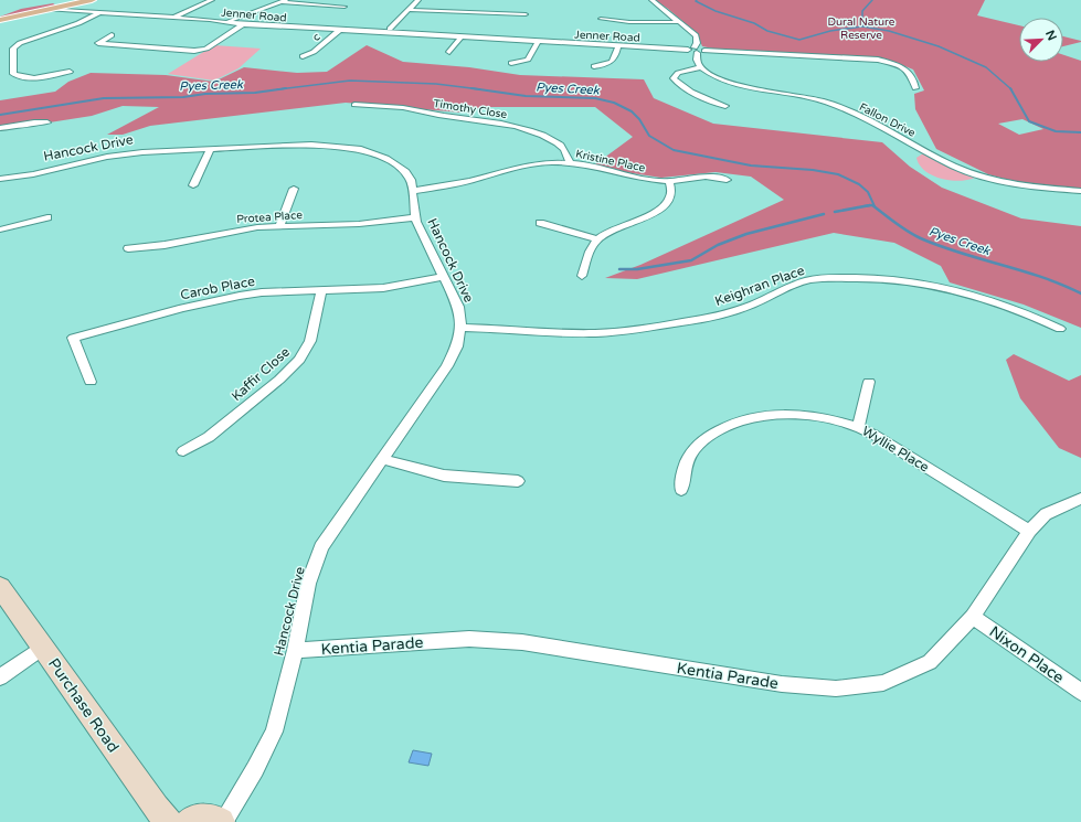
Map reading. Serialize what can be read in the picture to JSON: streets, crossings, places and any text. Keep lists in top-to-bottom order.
{
  "streets": {
    "main road": ["Purchase Road"],
    "street": [
      "Jenner Road",
      "c",
      "Timothy Close",
      "Fallon Drive",
      "Hancock Drive",
      "Kristine Place",
      "Protea Place",
      "Keighran Place",
      "Carob Place",
      "Kaffir Close",
      "Wyllie Place",
      "Kentia Parade",
      "Nixon Place"
    ]
  },
  "crossings": [
    ["Jenner Road", "c"],
    ["Timothy Close", "Kristine Place"],
    ["Hancock Drive", "Kristine Place"],
    ["Hancock Drive", "Protea Place"],
    ["Hancock Drive", "Keighran Place"],
    ["Hancock Drive", "Carob Place"],
    ["Hancock Drive", "Kentia Parade"],
    ["Carob Place", "Kaffir Close"],
    ["Wyllie Place", "Kentia Parade"],
    ["Kentia Parade", "Nixon Place"]
  ],
  "water": ["Pyes Creek"],
  "parks": ["Dural Nature Reserve"],
  "north": "top right"
}
